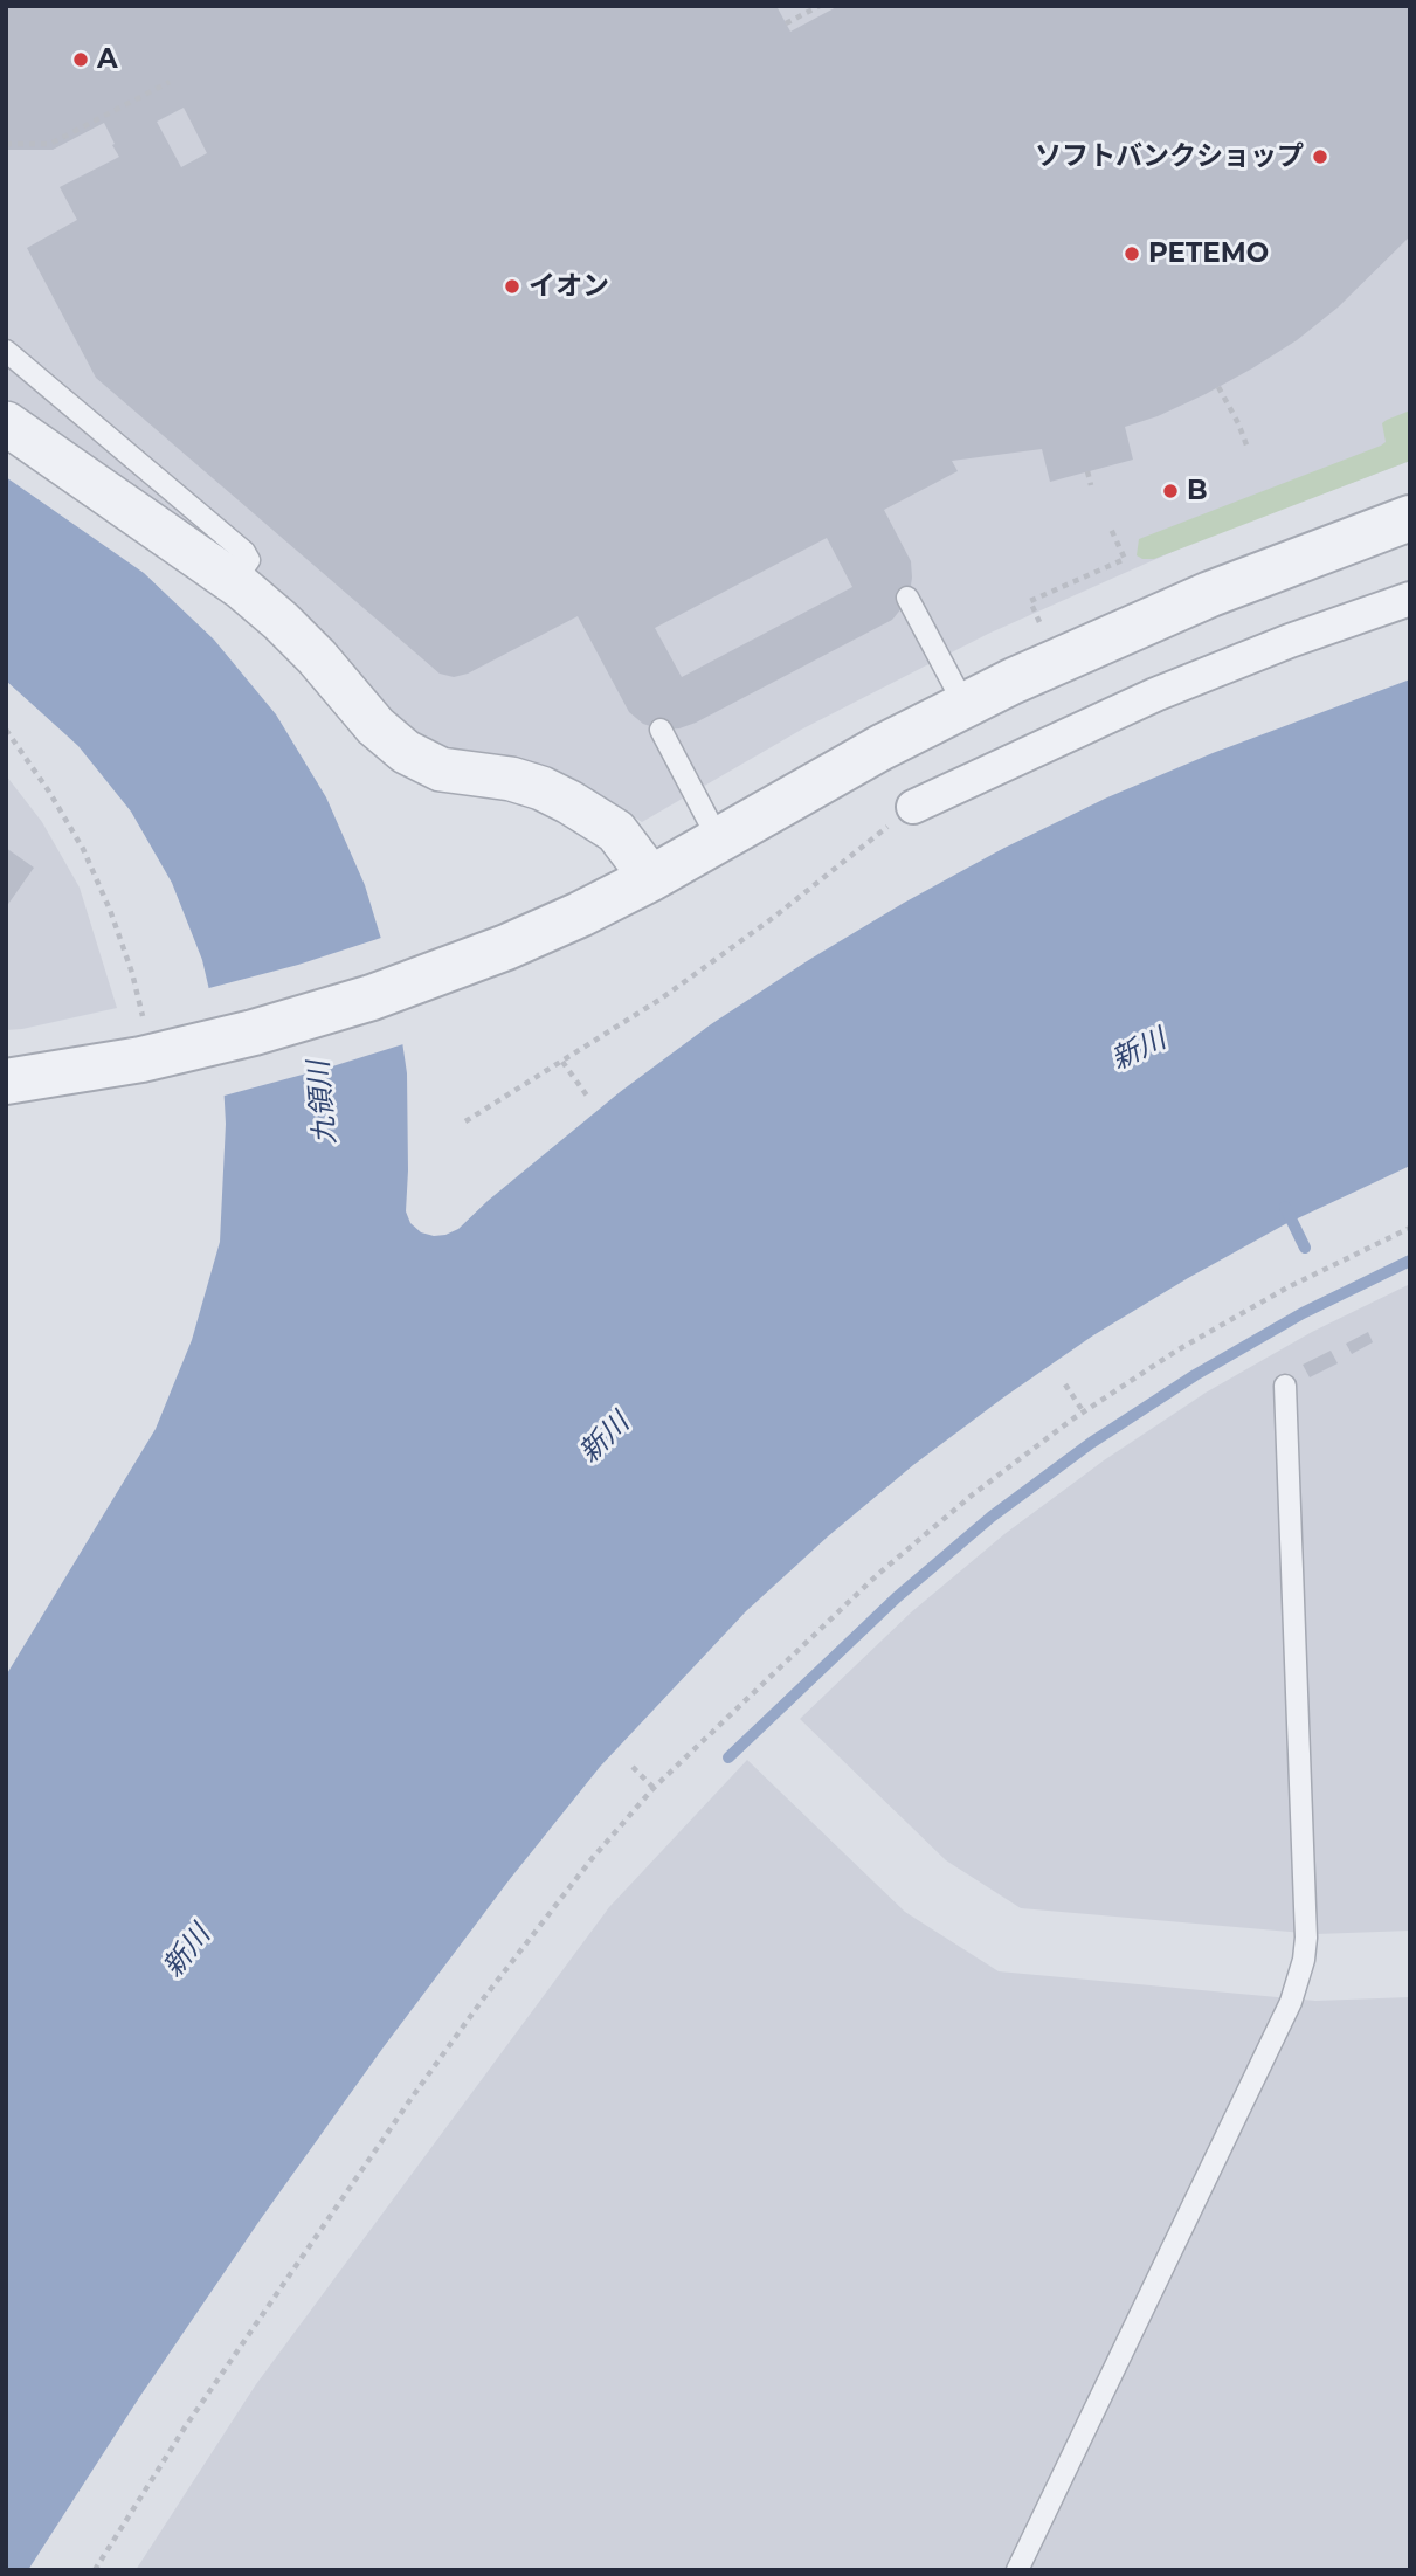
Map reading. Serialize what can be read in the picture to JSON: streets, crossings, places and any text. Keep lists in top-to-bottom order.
{
  "water": ["新川", "九領川"],
  "places": [
    "A",
    "ソフトバンクショップ",
    "PETEMO",
    "イオン",
    "B"
  ]
}
